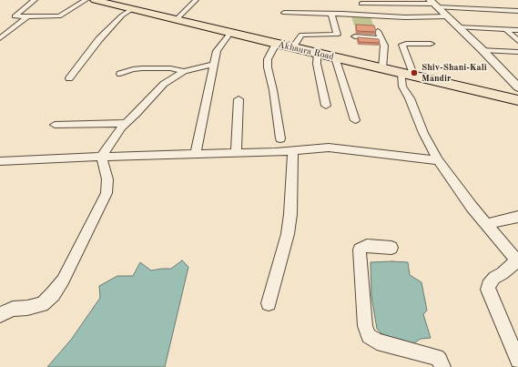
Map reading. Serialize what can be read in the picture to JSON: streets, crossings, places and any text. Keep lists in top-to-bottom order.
{
  "streets": {
    "main road": ["Akhaura Road"]
  },
  "places": ["Shiv-Shani-Kali Mandir"]
}
